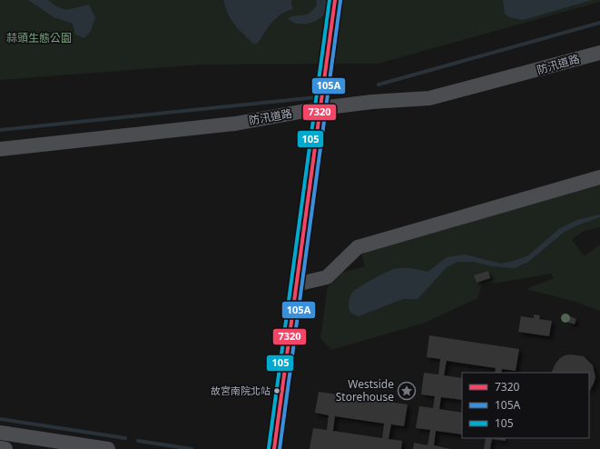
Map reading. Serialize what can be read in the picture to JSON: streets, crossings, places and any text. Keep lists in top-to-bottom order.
{
  "streets": {
    "street": ["防汛道路"]
  },
  "parks": ["蒜頭生態公園"],
  "places": {
    "other": ["故宮南院北站"],
    "place": ["Westside Storehouse"]
  },
  "lines": ["transit line 7320", "transit line 105", "transit line 105A"],
  "legend": ["7320", "105A", "105"]
}
